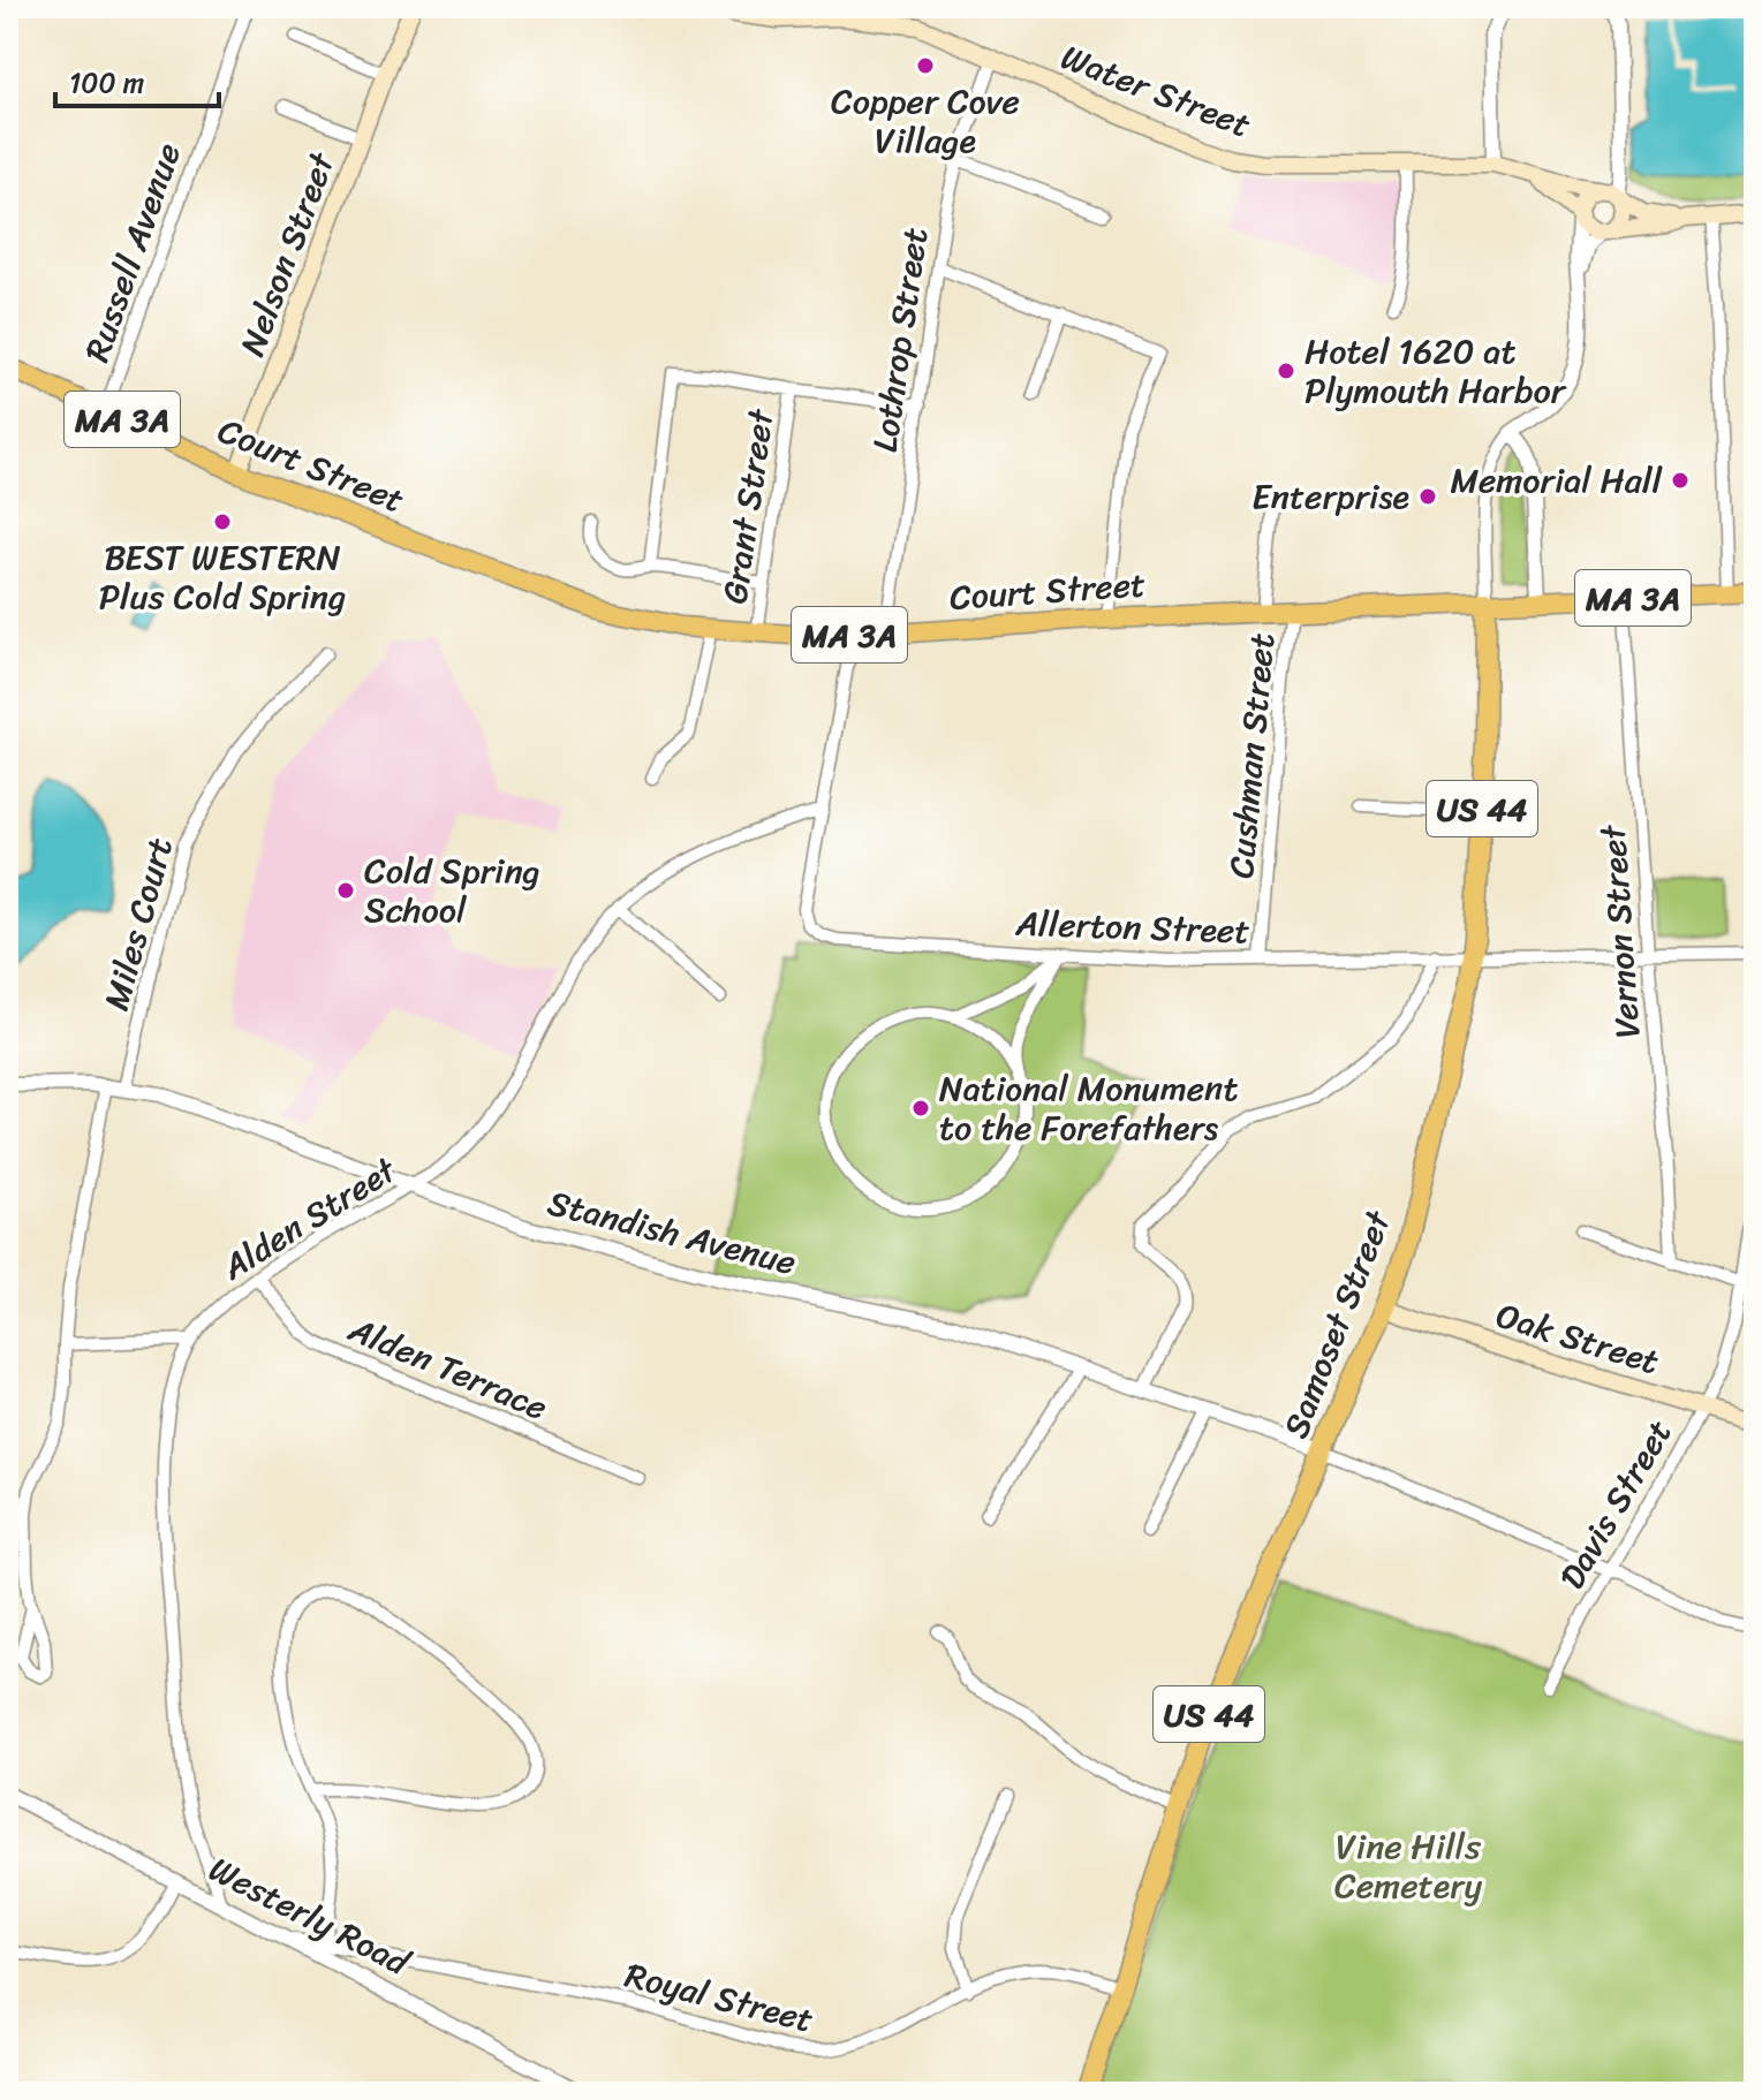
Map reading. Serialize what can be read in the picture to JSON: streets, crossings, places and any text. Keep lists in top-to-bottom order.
{
  "streets": {
    "main road": [
      "Water Street",
      "Nelson Street",
      "MA 3A",
      "Court Street",
      "US 44",
      "Samoset Street",
      "Oak Street"
    ],
    "street": [
      "Russell Avenue",
      "Lothrop Street",
      "Grant Street",
      "Cushman Street",
      "Miles Court",
      "Allerton Street",
      "Vernon Street",
      "Alden Street",
      "Standish Avenue",
      "Alden Terrace",
      "Davis Street",
      "Westerly Road",
      "Royal Street"
    ]
  },
  "crossings": [
    ["Water Street", "Lothrop Street"],
    ["Russell Avenue", "Court Street"],
    ["Nelson Street", "Court Street"],
    ["Lothrop Street", "Court Street"],
    ["Court Street", "Grant Street"],
    ["Court Street", "Cushman Street"],
    ["Court Street", "Allerton Street"],
    ["Court Street", "Vernon Street"],
    ["Court Street", "Samoset Street"],
    ["Cushman Street", "Allerton Street"],
    ["Miles Court", "Standish Avenue"],
    ["Allerton Street", "Vernon Street"],
    ["Allerton Street", "Alden Street"],
    ["Allerton Street", "Samoset Street"],
    ["Alden Street", "Standish Avenue"],
    ["Alden Street", "Alden Terrace"],
    ["Alden Street", "Westerly Road"],
    ["Standish Avenue", "Samoset Street"],
    ["Samoset Street", "Oak Street"],
    ["Samoset Street", "Royal Street"],
    ["Oak Street", "Davis Street"],
    ["Westerly Road", "Royal Street"]
  ],
  "parks": ["Vine Hills Cemetery"],
  "places": [
    "Copper Cove Village",
    "Hotel 1620 at Plymouth Harbor",
    "Memorial Hall",
    "Enterprise",
    "BEST WESTERN Plus Cold Spring",
    "Cold Spring School",
    "National Monument to the Forefathers"
  ],
  "scale_bar": "100 m"
}
